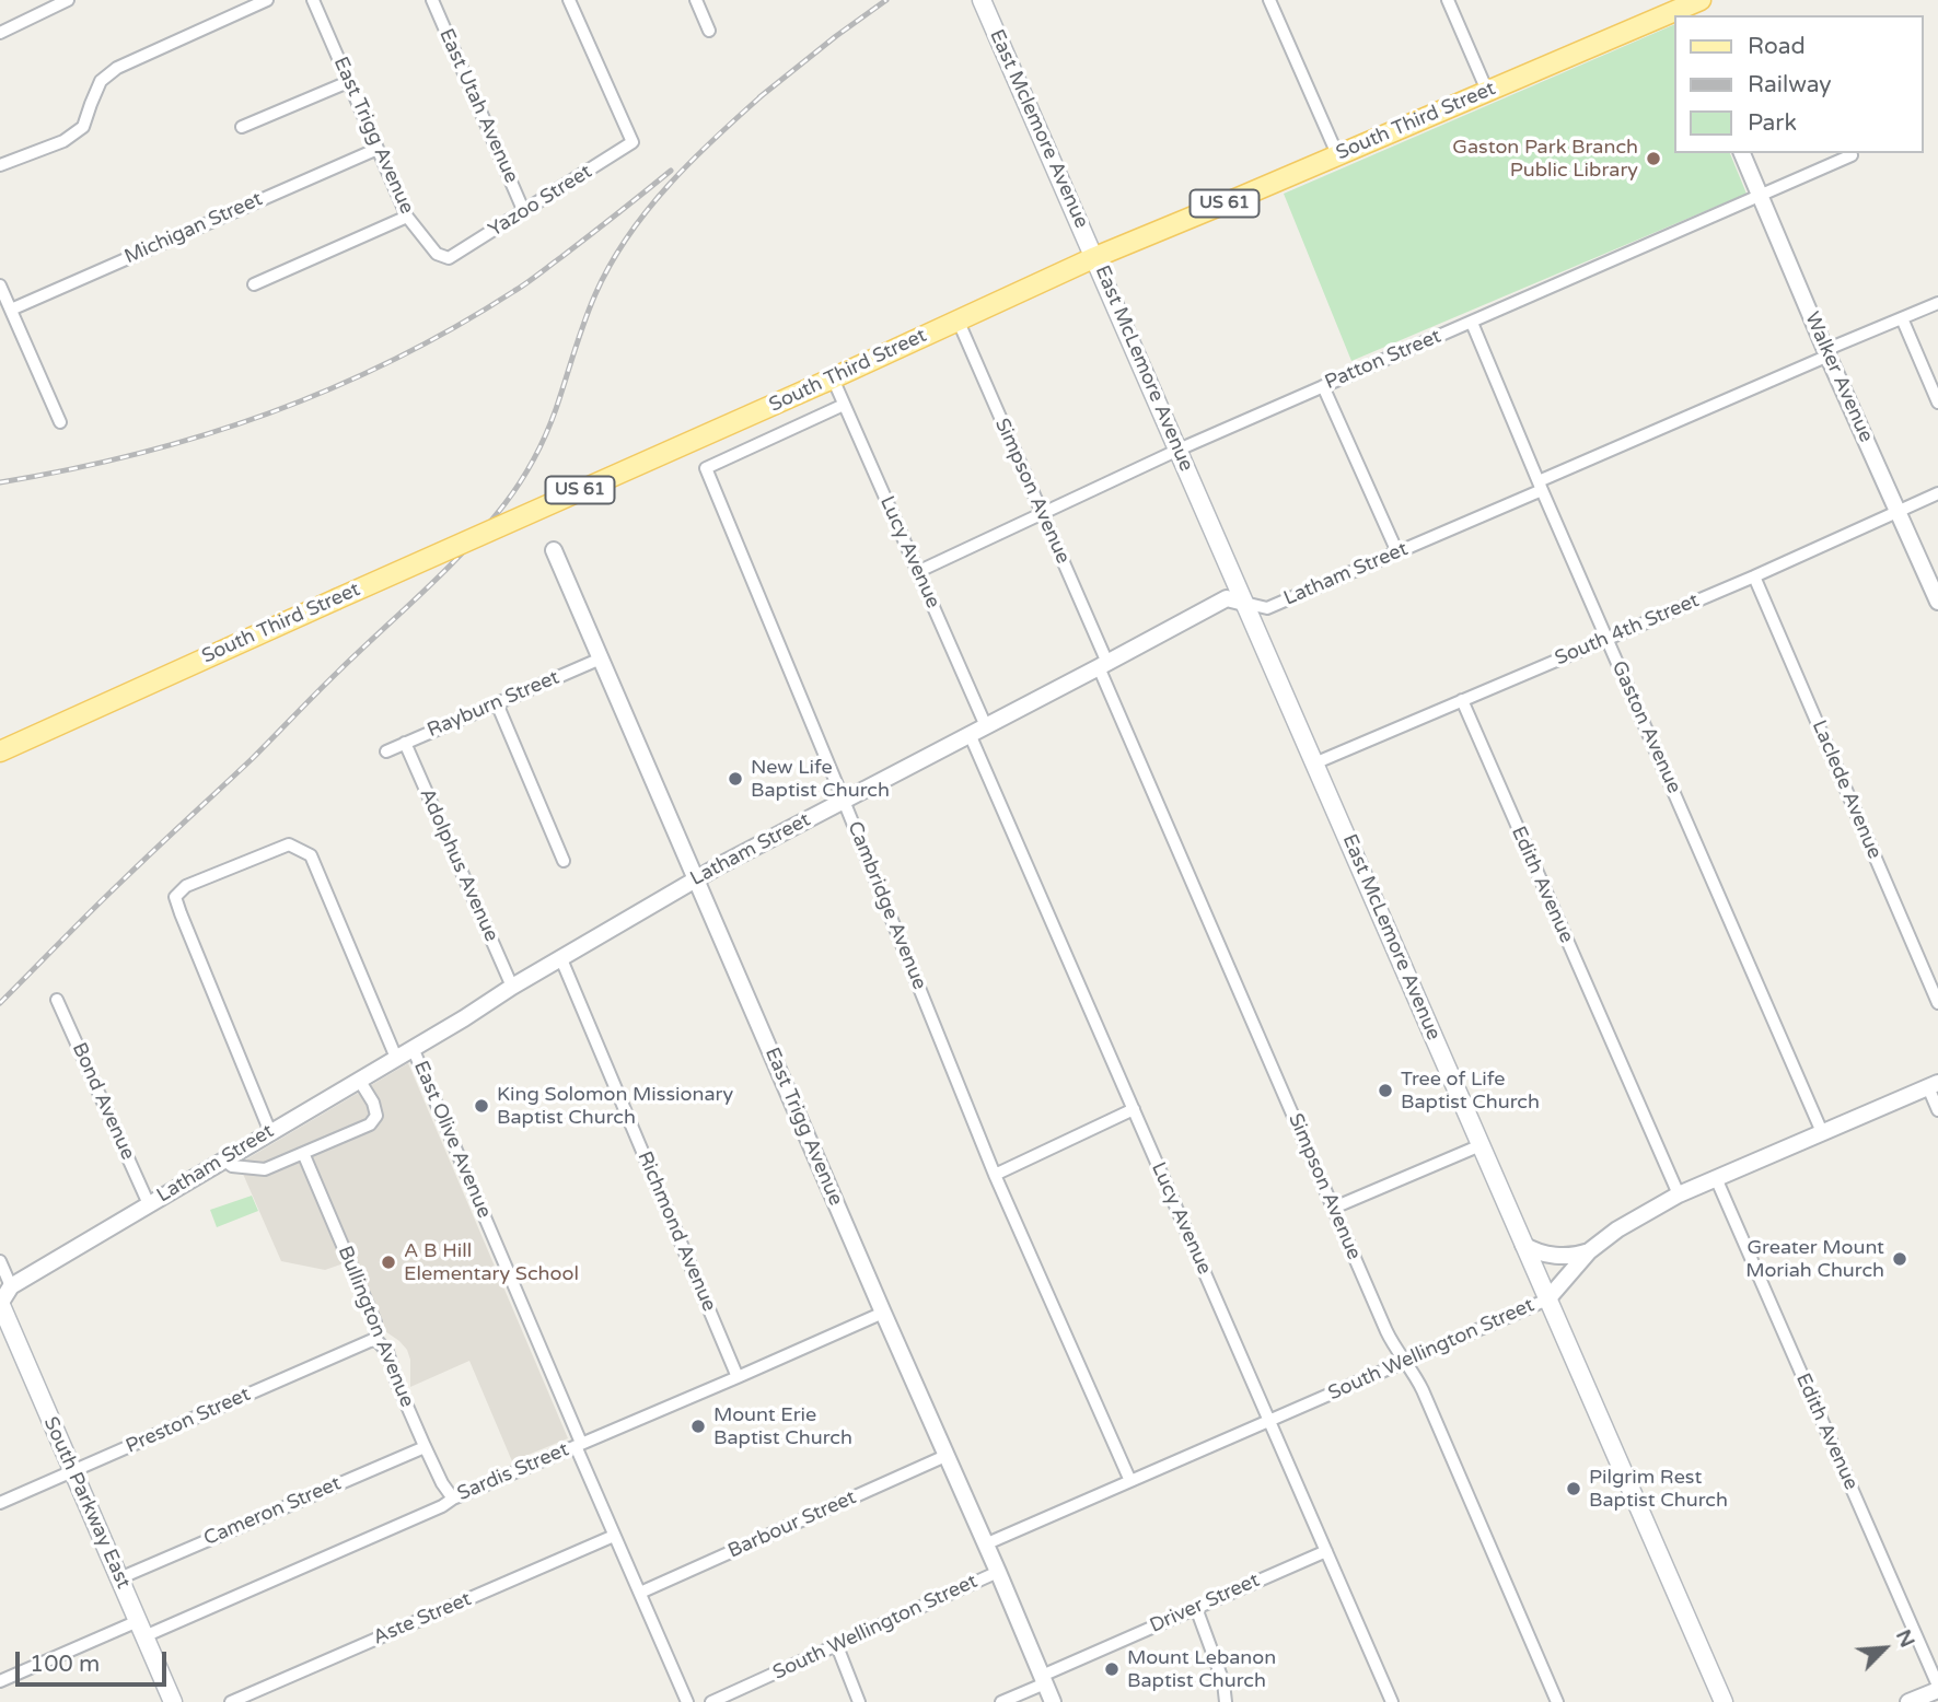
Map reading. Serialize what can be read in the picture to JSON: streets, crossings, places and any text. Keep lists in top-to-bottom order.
{
  "streets": {
    "main road": [
      "South Third Street",
      "East Mclemore Avenue",
      "US 61",
      "East McLemore Avenue",
      "South Parkway East"
    ],
    "street": [
      "East Utah Avenue",
      "East Trigg Avenue",
      "Yazoo Street",
      "Michigan Street",
      "Patton Street",
      "Walker Avenue",
      "Simpson Avenue",
      "Lucy Avenue",
      "Latham Street",
      "South 4th Street",
      "Rayburn Street",
      "Gaston Avenue",
      "Laclede Avenue",
      "Adolphus Avenue",
      "Edith Avenue",
      "Cambridge Avenue",
      "Bond Avenue",
      "East Olive Avenue",
      "Richmond Avenue",
      "Bullington Avenue",
      "South Wellington Street",
      "Preston Street",
      "Sardis Street",
      "Cameron Street",
      "Barbour Street",
      "Driver Street",
      "Aste Street"
    ]
  },
  "crossings": [
    ["East Utah Avenue", "Yazoo Street"],
    ["South Third Street", "East Mclemore Avenue"],
    ["South Third Street", "East McLemore Avenue"],
    ["South Third Street", "Simpson Avenue"],
    ["South Third Street", "Lucy Avenue"],
    ["East Mclemore Avenue", "East McLemore Avenue"],
    ["East Trigg Avenue", "Yazoo Street"],
    ["East Trigg Avenue", "Michigan Street"],
    ["East Trigg Avenue", "Latham Street"],
    ["East Trigg Avenue", "Rayburn Street"],
    ["East Trigg Avenue", "South Wellington Street"],
    ["East Trigg Avenue", "Sardis Street"],
    ["East Trigg Avenue", "Barbour Street"],
    ["East Trigg Avenue", "Driver Street"],
    ["Patton Street", "East McLemore Avenue"],
    ["Patton Street", "Walker Avenue"],
    ["Patton Street", "Simpson Avenue"],
    ["Patton Street", "Lucy Avenue"],
    ["Patton Street", "Gaston Avenue"],
    ["East McLemore Avenue", "Latham Street"],
    ["East McLemore Avenue", "South 4th Street"],
    ["East McLemore Avenue", "South Wellington Street"],
    ["Walker Avenue", "Latham Street"],
    ["Walker Avenue", "South 4th Street"],
    ["Simpson Avenue", "Latham Street"],
    ["Simpson Avenue", "South Wellington Street"],
    ["Lucy Avenue", "Latham Street"],
    ["Lucy Avenue", "Cambridge Avenue"],
    ["Lucy Avenue", "South Wellington Street"],
    ["Lucy Avenue", "Driver Street"],
    ["Latham Street", "Gaston Avenue"],
    ["Latham Street", "Adolphus Avenue"],
    ["Latham Street", "Cambridge Avenue"],
    ["Latham Street", "Bond Avenue"],
    ["Latham Street", "East Olive Avenue"],
    ["Latham Street", "Richmond Avenue"],
    ["Latham Street", "South Parkway East"],
    ["South 4th Street", "Gaston Avenue"],
    ["South 4th Street", "Laclede Avenue"],
    ["South 4th Street", "Edith Avenue"],
    ["Rayburn Street", "Adolphus Avenue"],
    ["Gaston Avenue", "South Wellington Street"],
    ["Edith Avenue", "South Wellington Street"],
    ["Cambridge Avenue", "South Wellington Street"],
    ["East Olive Avenue", "Sardis Street"],
    ["East Olive Avenue", "Barbour Street"],
    ["East Olive Avenue", "Aste Street"],
    ["Richmond Avenue", "Sardis Street"],
    ["Bullington Avenue", "Preston Street"],
    ["Bullington Avenue", "Sardis Street"],
    ["Bullington Avenue", "Cameron Street"],
    ["Preston Street", "South Parkway East"],
    ["Sardis Street", "South Parkway East"],
    ["South Parkway East", "Cameron Street"]
  ],
  "places": [
    "Gaston Park Branch Public Library",
    "New Life Baptist Church",
    "Tree of Life Baptist Church",
    "King Solomon Missionary Baptist Church",
    "Greater Mount Moriah Church",
    "A B Hill Elementary School",
    "Mount Erie Baptist Church",
    "Pilgrim Rest Baptist Church",
    "Mount Lebanon Baptist Church"
  ],
  "legend": ["Road", "Railway", "Park"],
  "scale_bar": "100 m",
  "north": "top right"
}
